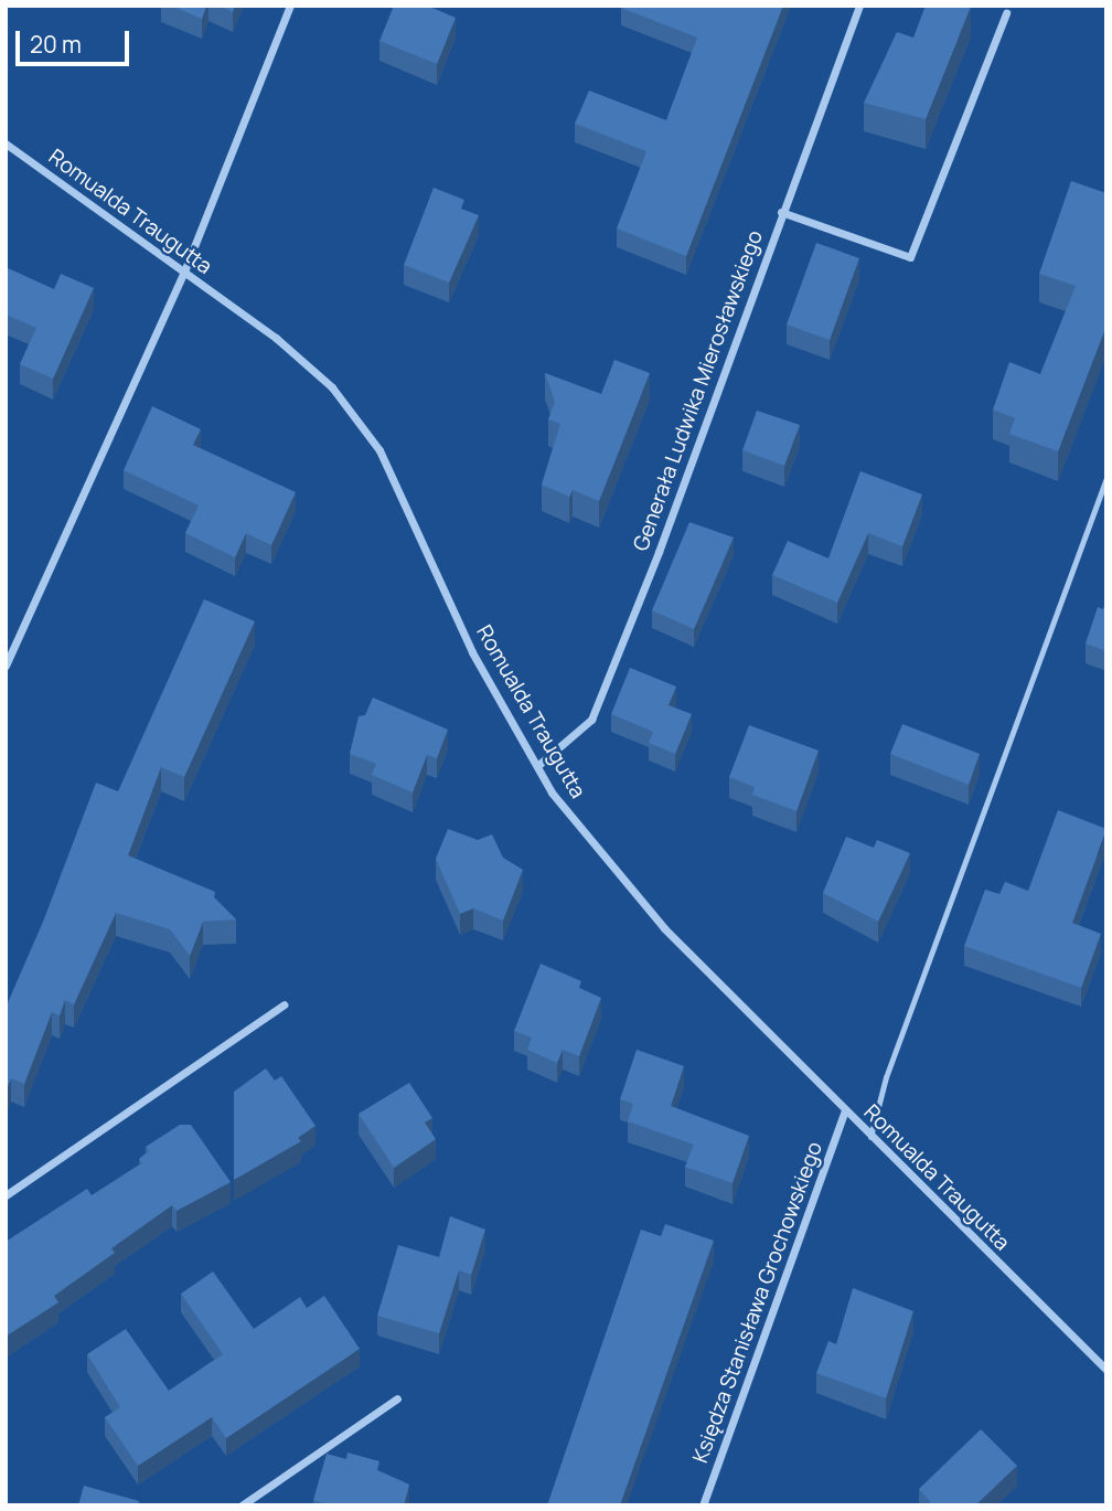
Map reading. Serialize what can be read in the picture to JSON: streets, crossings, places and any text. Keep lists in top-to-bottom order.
{
  "streets": {
    "street": ["Romualda Traugutta", "Generała Ludwika Mierosławskiego", "Księdza Stanisława Grochowskiego"]
  },
  "crossings": [
    ["Romualda Traugutta", "Generała Ludwika Mierosławskiego"],
    ["Romualda Traugutta", "Księdza Stanisława Grochowskiego"]
  ],
  "scale_bar": "20 m"
}
